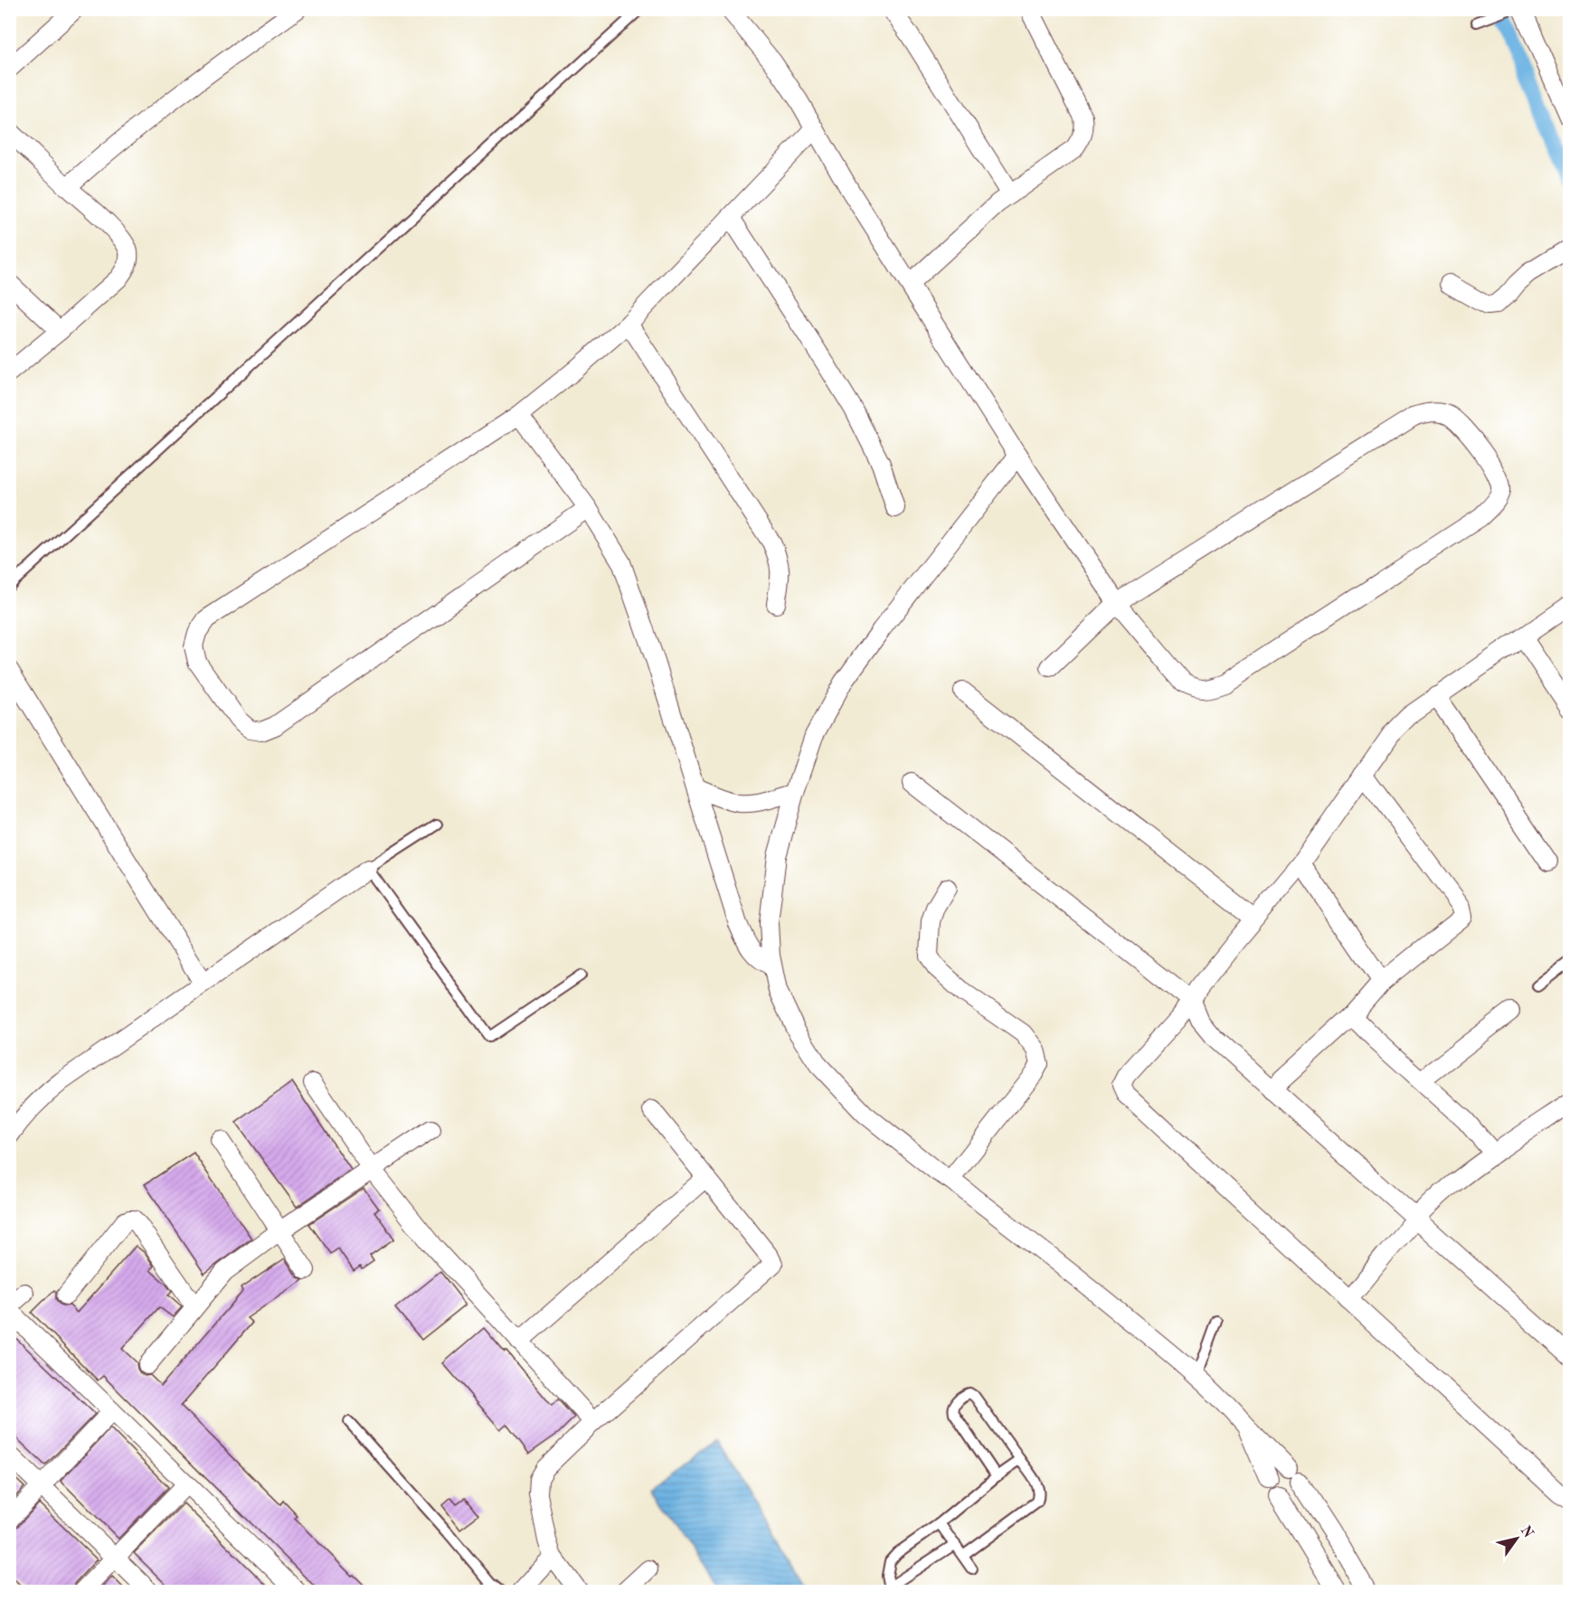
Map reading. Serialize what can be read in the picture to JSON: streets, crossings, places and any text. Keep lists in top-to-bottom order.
{
  "north": "top right"
}
